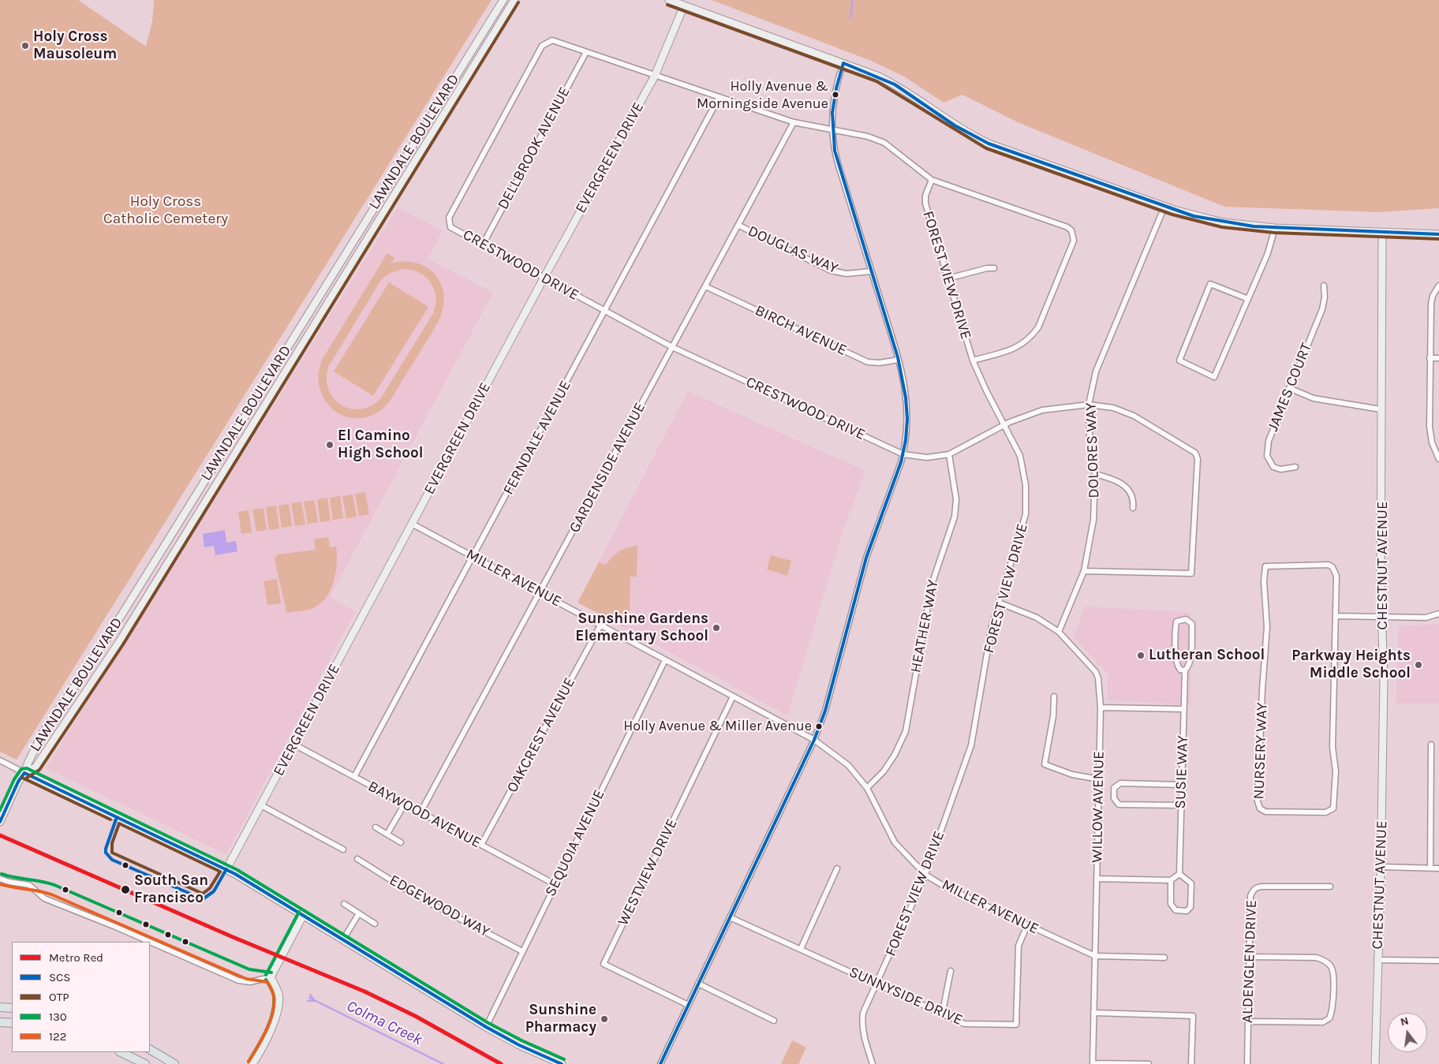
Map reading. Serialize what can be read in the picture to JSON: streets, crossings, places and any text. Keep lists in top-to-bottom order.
{
  "streets": {
    "street": [
      "LAWNDALE BOULEVARD",
      "DELLBROOK AVENUE",
      "EVERGREEN DRIVE",
      "DOUGLAS WAY",
      "CRESTWOOD DRIVE",
      "FOREST VIEW DRIVE",
      "BIRCH AVENUE",
      "JAMES COURT",
      "FERNDALE AVENUE",
      "DOLORES WAY",
      "GARDENSIDE AVENUE",
      "CHESTNUT AVENUE",
      "MILLER AVENUE",
      "HEATHER WAY",
      "OAKCREST AVENUE",
      "NURSERY WAY",
      "SUSIE WAY",
      "WILLOW AVENUE",
      "BAYWOOD AVENUE",
      "SEQUOIA AVENUE",
      "WESTVIEW DRIVE",
      "EDGEWOOD WAY",
      "ALDENGLEN DRIVE",
      "SUNNYSIDE DRIVE"
    ]
  },
  "crossings": [
    ["DELLBROOK AVENUE", "CRESTWOOD DRIVE"],
    ["EVERGREEN DRIVE", "CRESTWOOD DRIVE"],
    ["EVERGREEN DRIVE", "MILLER AVENUE"],
    ["EVERGREEN DRIVE", "BAYWOOD AVENUE"],
    ["DOUGLAS WAY", "GARDENSIDE AVENUE"],
    ["CRESTWOOD DRIVE", "FOREST VIEW DRIVE"],
    ["CRESTWOOD DRIVE", "FERNDALE AVENUE"],
    ["CRESTWOOD DRIVE", "DOLORES WAY"],
    ["CRESTWOOD DRIVE", "GARDENSIDE AVENUE"],
    ["CRESTWOOD DRIVE", "HEATHER WAY"],
    ["FOREST VIEW DRIVE", "MILLER AVENUE"],
    ["FOREST VIEW DRIVE", "WILLOW AVENUE"],
    ["FOREST VIEW DRIVE", "SUNNYSIDE DRIVE"],
    ["BIRCH AVENUE", "GARDENSIDE AVENUE"],
    ["FERNDALE AVENUE", "MILLER AVENUE"],
    ["FERNDALE AVENUE", "BAYWOOD AVENUE"],
    ["DOLORES WAY", "WILLOW AVENUE"],
    ["GARDENSIDE AVENUE", "MILLER AVENUE"],
    ["GARDENSIDE AVENUE", "BAYWOOD AVENUE"],
    ["MILLER AVENUE", "HEATHER WAY"],
    ["MILLER AVENUE", "OAKCREST AVENUE"],
    ["MILLER AVENUE", "WILLOW AVENUE"],
    ["MILLER AVENUE", "SEQUOIA AVENUE"],
    ["MILLER AVENUE", "WESTVIEW DRIVE"],
    ["MILLER AVENUE", "SUNNYSIDE DRIVE"],
    ["OAKCREST AVENUE", "BAYWOOD AVENUE"],
    ["BAYWOOD AVENUE", "SEQUOIA AVENUE"],
    ["SEQUOIA AVENUE", "EDGEWOOD WAY"]
  ],
  "water": ["Colma Creek"],
  "parks": ["Holy Cross Catholic Cemetery"],
  "places": [
    "Holy Cross Mausoleum",
    "Holly Avenue & Morningside Avenue",
    "El Camino High School",
    "Sunshine Gardens Elementary School",
    "Lutheran School",
    "Parkway Heights Middle School",
    "Holly Avenue & Miller Avenue",
    "South San Francisco",
    "Sunshine Pharmacy"
  ],
  "lines": [
    "transit line OTP",
    "transit line SCS",
    "transit line 130",
    "metro line Red",
    "transit line 122"
  ],
  "legend": [
    "Metro Red",
    "SCS",
    "OTP",
    "130",
    "122"
  ],
  "north": "top"
}
